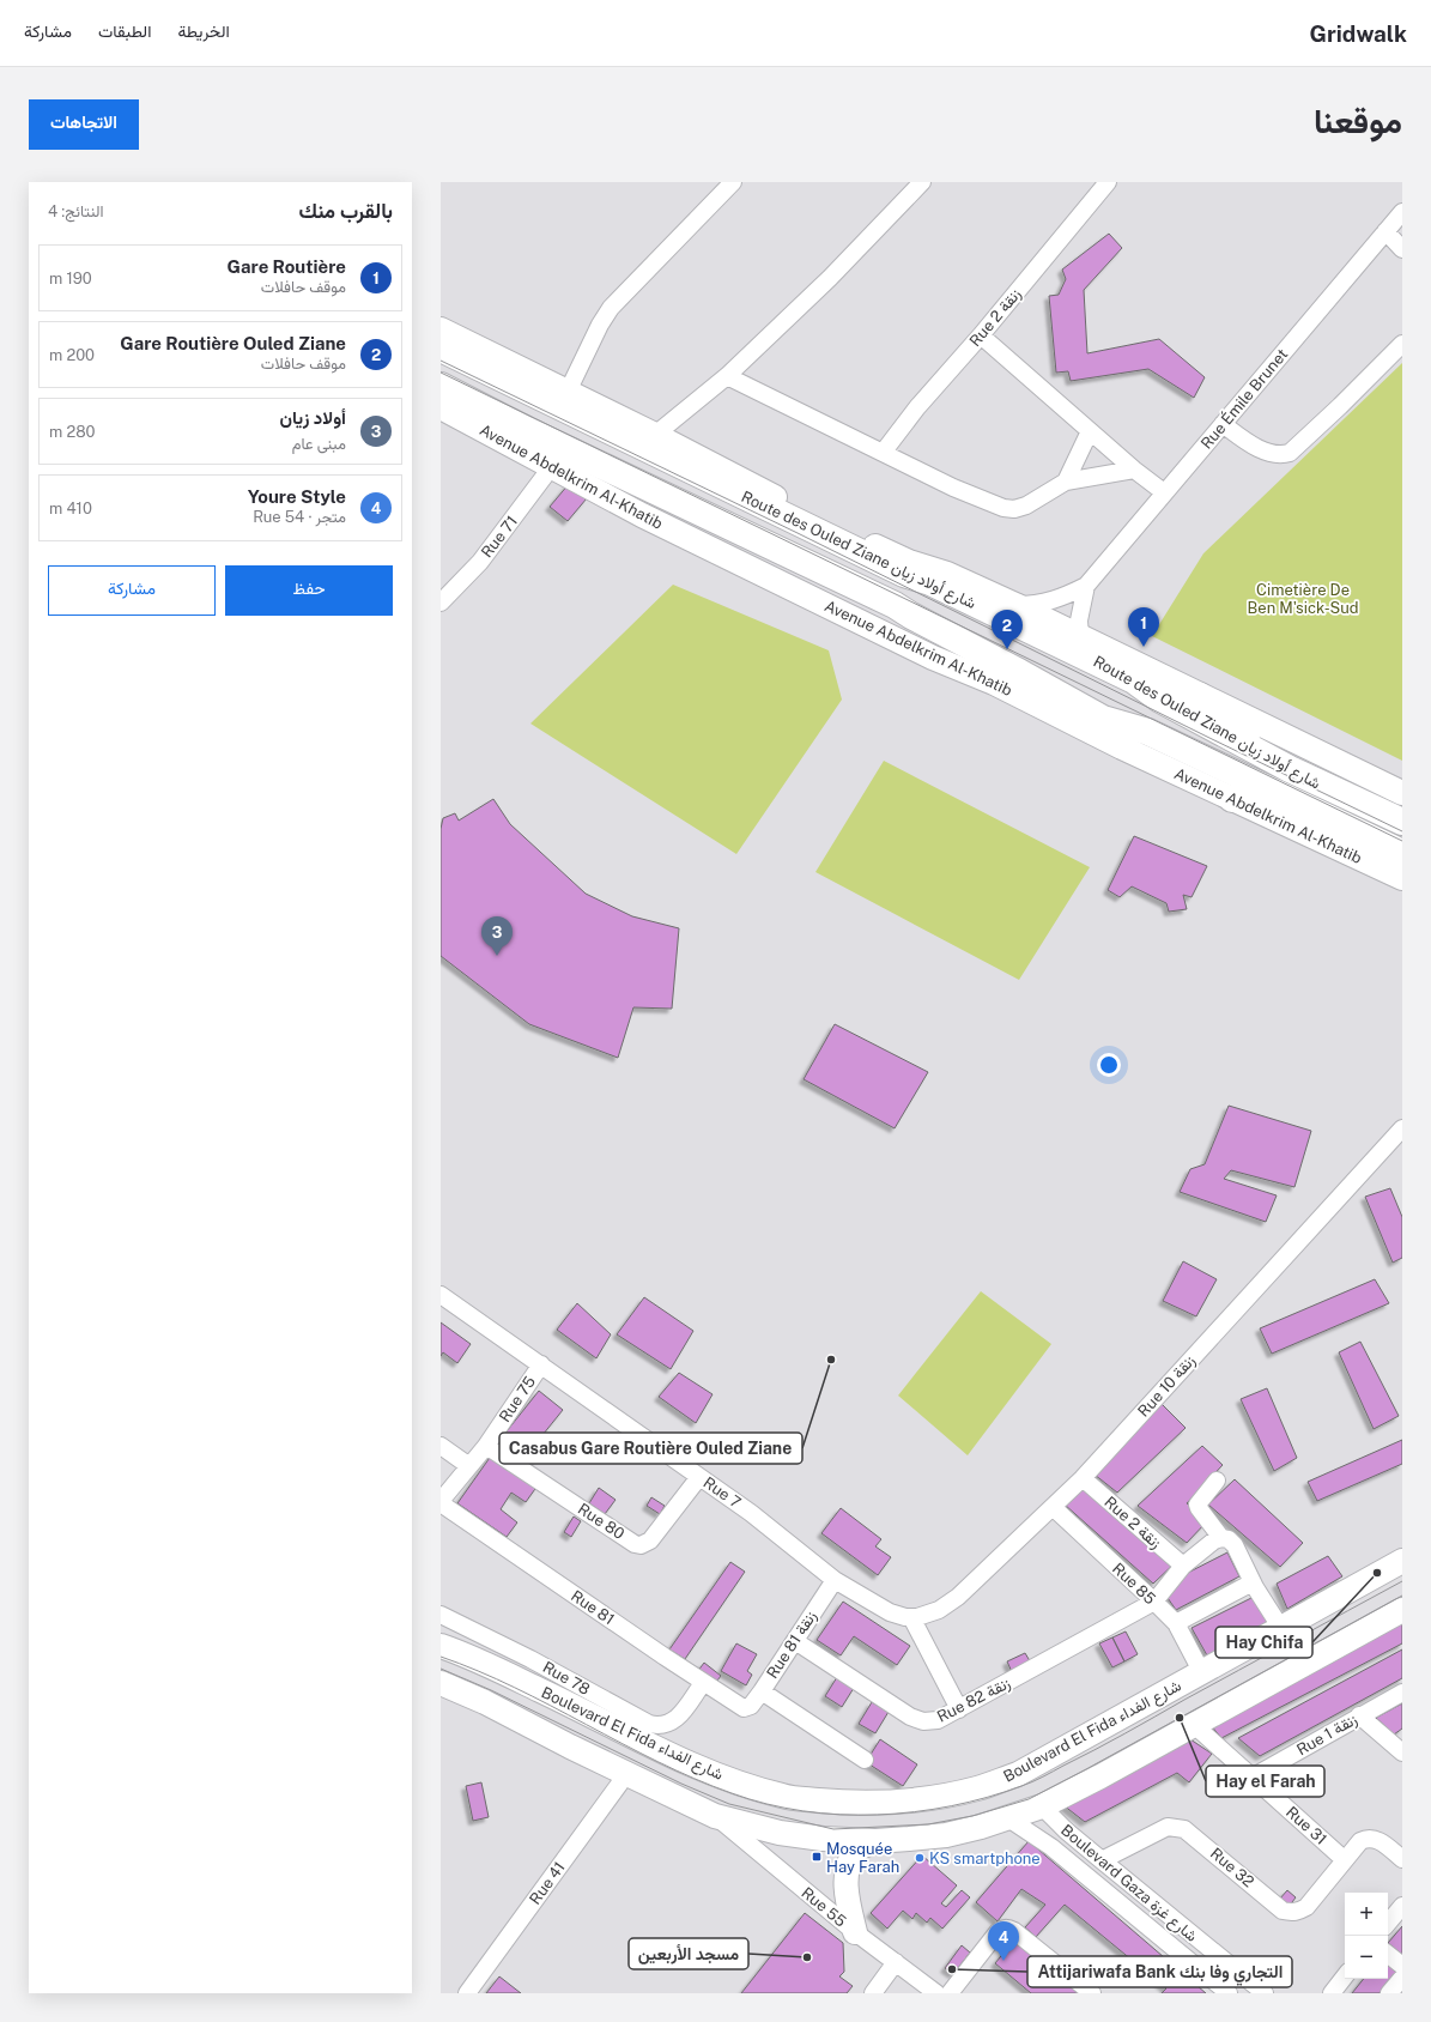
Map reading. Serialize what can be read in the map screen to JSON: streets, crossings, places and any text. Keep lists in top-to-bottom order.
{
  "streets": {
    "highway": ["Route des Ouled Ziane شارع أولاد زيان"],
    "main road": ["Avenue Abdelkrim Al-Khatib", "Boulevard El Fida شارع الفداء"],
    "street": [
      "Rue 2 زنقة",
      "Rue Émile Brunet",
      "Rue 71",
      "Rue 10 زنقة",
      "Rue 75",
      "Rue 7",
      "Rue 80",
      "Rue 85",
      "Rue 81",
      "Rue 81 زنقة",
      "Rue 78",
      "Rue 82 زنقة",
      "Rue 1 زنقة",
      "Rue 31",
      "Rue 32",
      "Rue 41",
      "Boulevard Gaza شارع غزة",
      "Rue 55"
    ]
  },
  "crossings": [
    ["Rue 2 زنقة", "Rue 10 زنقة"],
    ["Avenue Abdelkrim Al-Khatib", "Rue 71"],
    ["Rue 10 زنقة", "Rue 7"],
    ["Rue 10 زنقة", "Rue 85"],
    ["Rue 75", "Rue 7"],
    ["Rue 75", "Rue 80"],
    ["Rue 75", "Rue 81"],
    ["Rue 7", "Rue 80"],
    ["Rue 7", "Rue 81 زنقة"],
    ["Rue 85", "Rue 82 زنقة"],
    ["Rue 85", "Boulevard El Fida شارع الفداء"],
    ["Rue 81", "Rue 81 زنقة"],
    ["Rue 81", "Rue 78"],
    ["Rue 81 زنقة", "Rue 82 زنقة"],
    ["Rue 1 زنقة", "Rue 31"],
    ["Rue 31", "Rue 32"],
    ["Rue 32", "Boulevard Gaza شارع غزة"]
  ],
  "parks": ["Cimetière De Ben M'sick-Sud"],
  "places": {
    "other": [
      "Casabus Gare Routière Ouled Ziane",
      "Hay Chifa",
      "Hay el Farah",
      "KS smartphone",
      "مسجد الأربعين",
      "Attijariwafa Bank التجاري وفا بنك"
    ],
    "transit": ["Mosquée Hay Farah"]
  },
  "page": {
    "header": "Gridwalk",
    "nav": ["الخريطة", "الطبقات", "مشاركة"],
    "title": "موقعنا",
    "buttons": [
      "الاتجاهات",
      ["حفظ", "مشاركة"]
    ],
    "heading": ["بالقرب منك", "النتائج: 4"],
    "list": [
      {
        "mark": "1",
        "name": "Gare Routière",
        "note": "موقف حافلات",
        "value": "190 m"
      },
      {
        "mark": "2",
        "name": "Gare Routière Ouled Ziane",
        "note": "موقف حافلات",
        "value": "200 m"
      },
      {
        "mark": "3",
        "name": "أولاد زيان",
        "note": "مبنى عام",
        "value": "280 m"
      },
      {
        "mark": "4",
        "name": "Youre Style",
        "note": "متجر · Rue 54",
        "value": "410 m"
      }
    ],
    "pins": [
      "1",
      "2",
      "3",
      "4"
    ],
    "map_buttons": ["+", "−"]
  }
}
